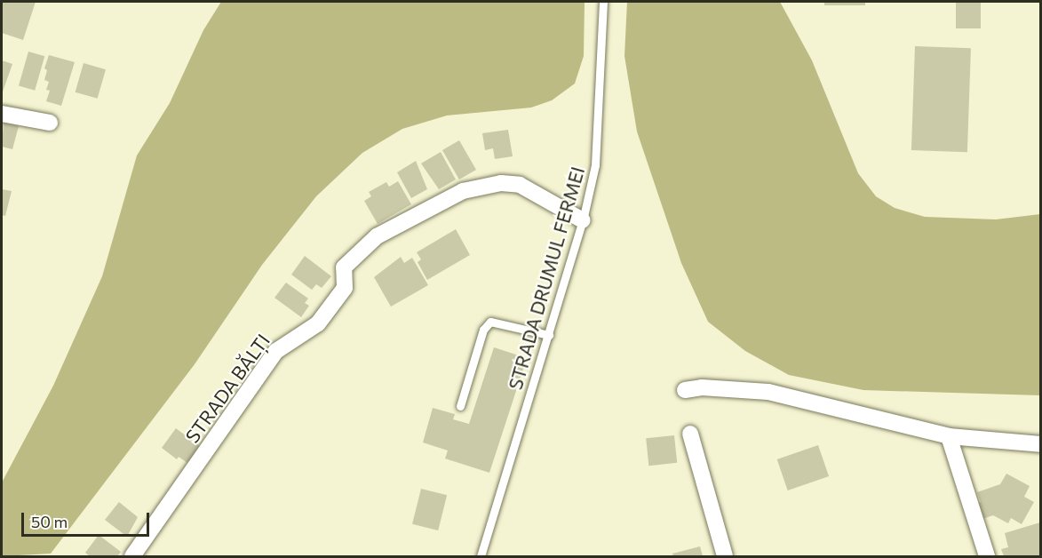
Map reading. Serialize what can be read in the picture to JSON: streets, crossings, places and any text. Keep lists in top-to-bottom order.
{
  "streets": {
    "street": ["STRADA BĂLȚI"],
    "lane": ["STRADA DRUMUL FERMEI"]
  },
  "crossings": [
    ["STRADA DRUMUL FERMEI", "STRADA BĂLȚI"]
  ],
  "scale_bar": "50 m"
}
